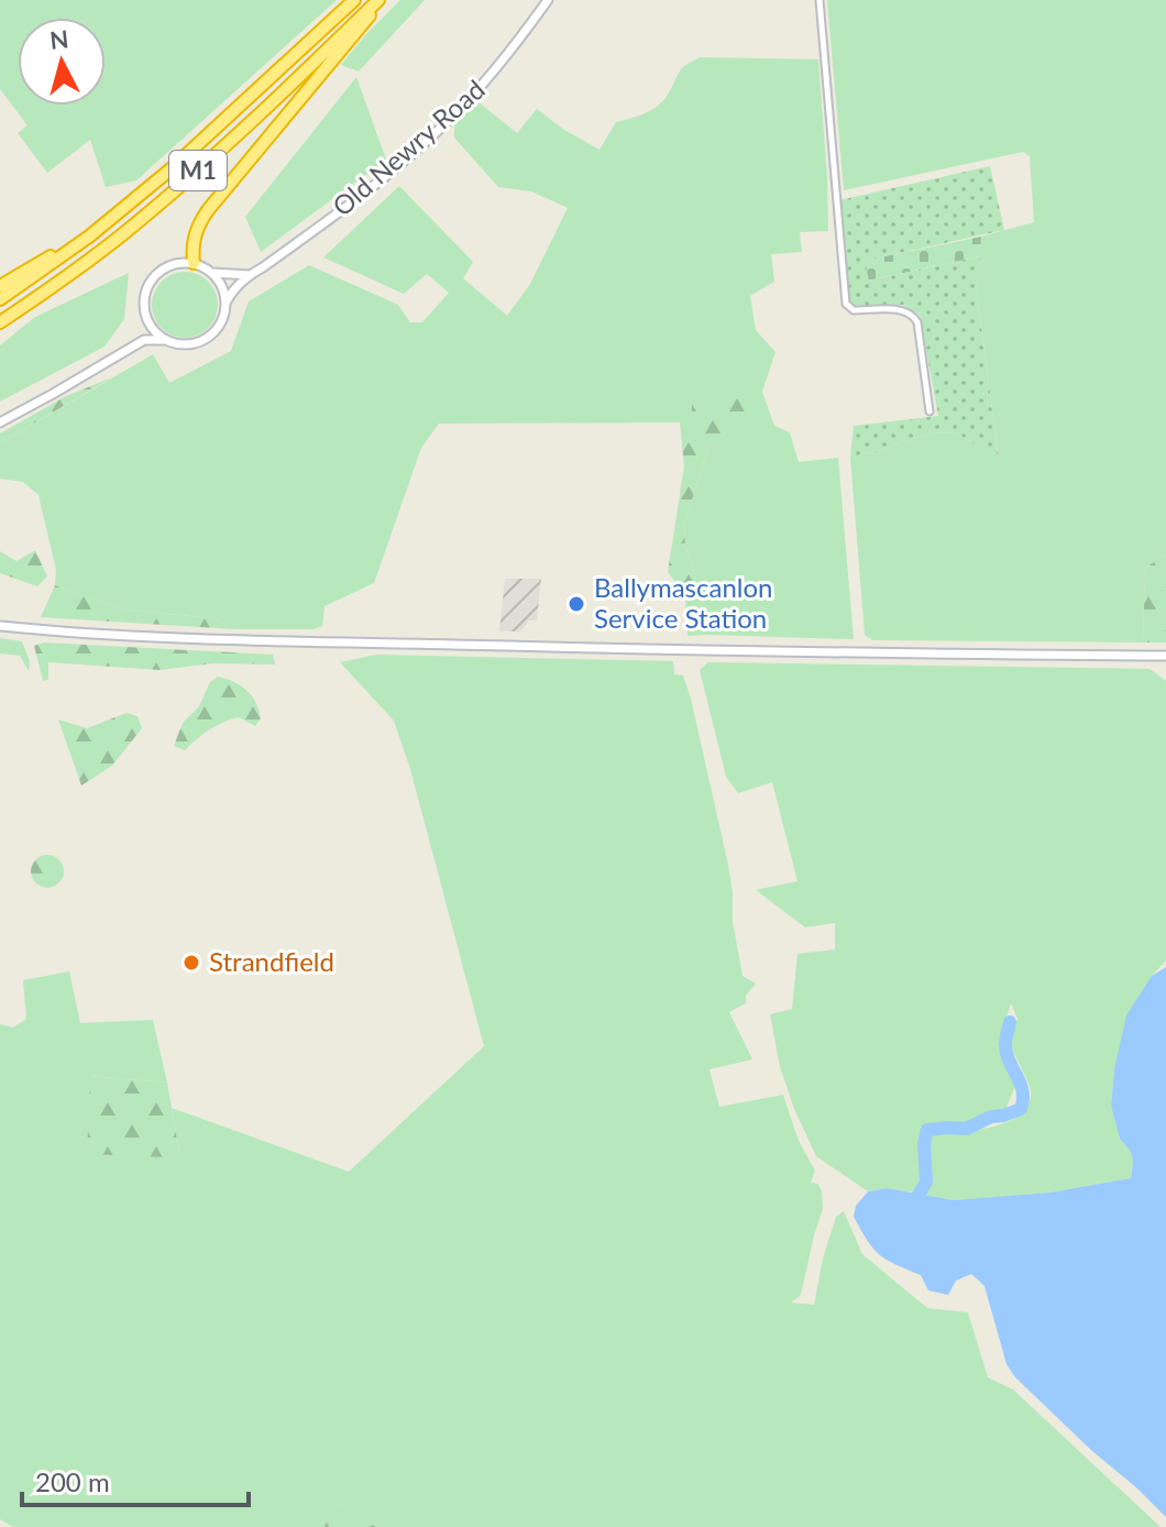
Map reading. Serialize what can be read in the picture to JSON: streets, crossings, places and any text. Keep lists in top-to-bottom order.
{
  "streets": {
    "highway": ["M1"],
    "main road": ["Old Newry Road"]
  },
  "places": ["Ballymascanlon Service Station", "Strandfield"],
  "scale_bar": "200 m",
  "north": "top"
}
